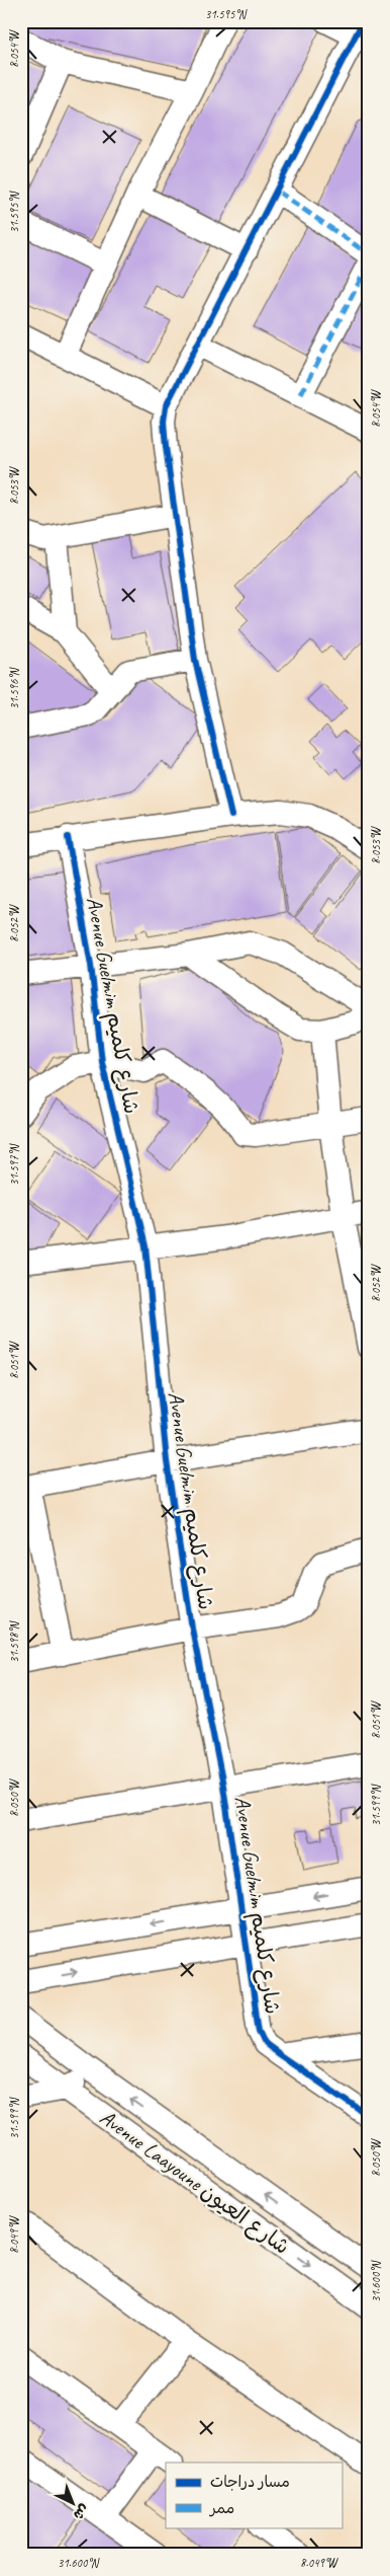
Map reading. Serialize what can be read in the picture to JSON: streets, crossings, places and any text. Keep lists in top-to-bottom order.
{
  "streets": {
    "street": ["Avenue Guelmim شارع كلميم", "Avenue Laayoune شارع العيون"]
  },
  "legend": ["مسار دراجات", "ممر"],
  "north": "bottom right",
  "coordinates": [
    "31.595°N",
    "8.054°W",
    "8.053°W",
    "31.596°N",
    "8.052°W",
    "31.597°N",
    "8.051°W",
    "31.598°N",
    "8.050°W",
    "31.599°N",
    "8.049°W",
    "31.600°N"
  ]
}
